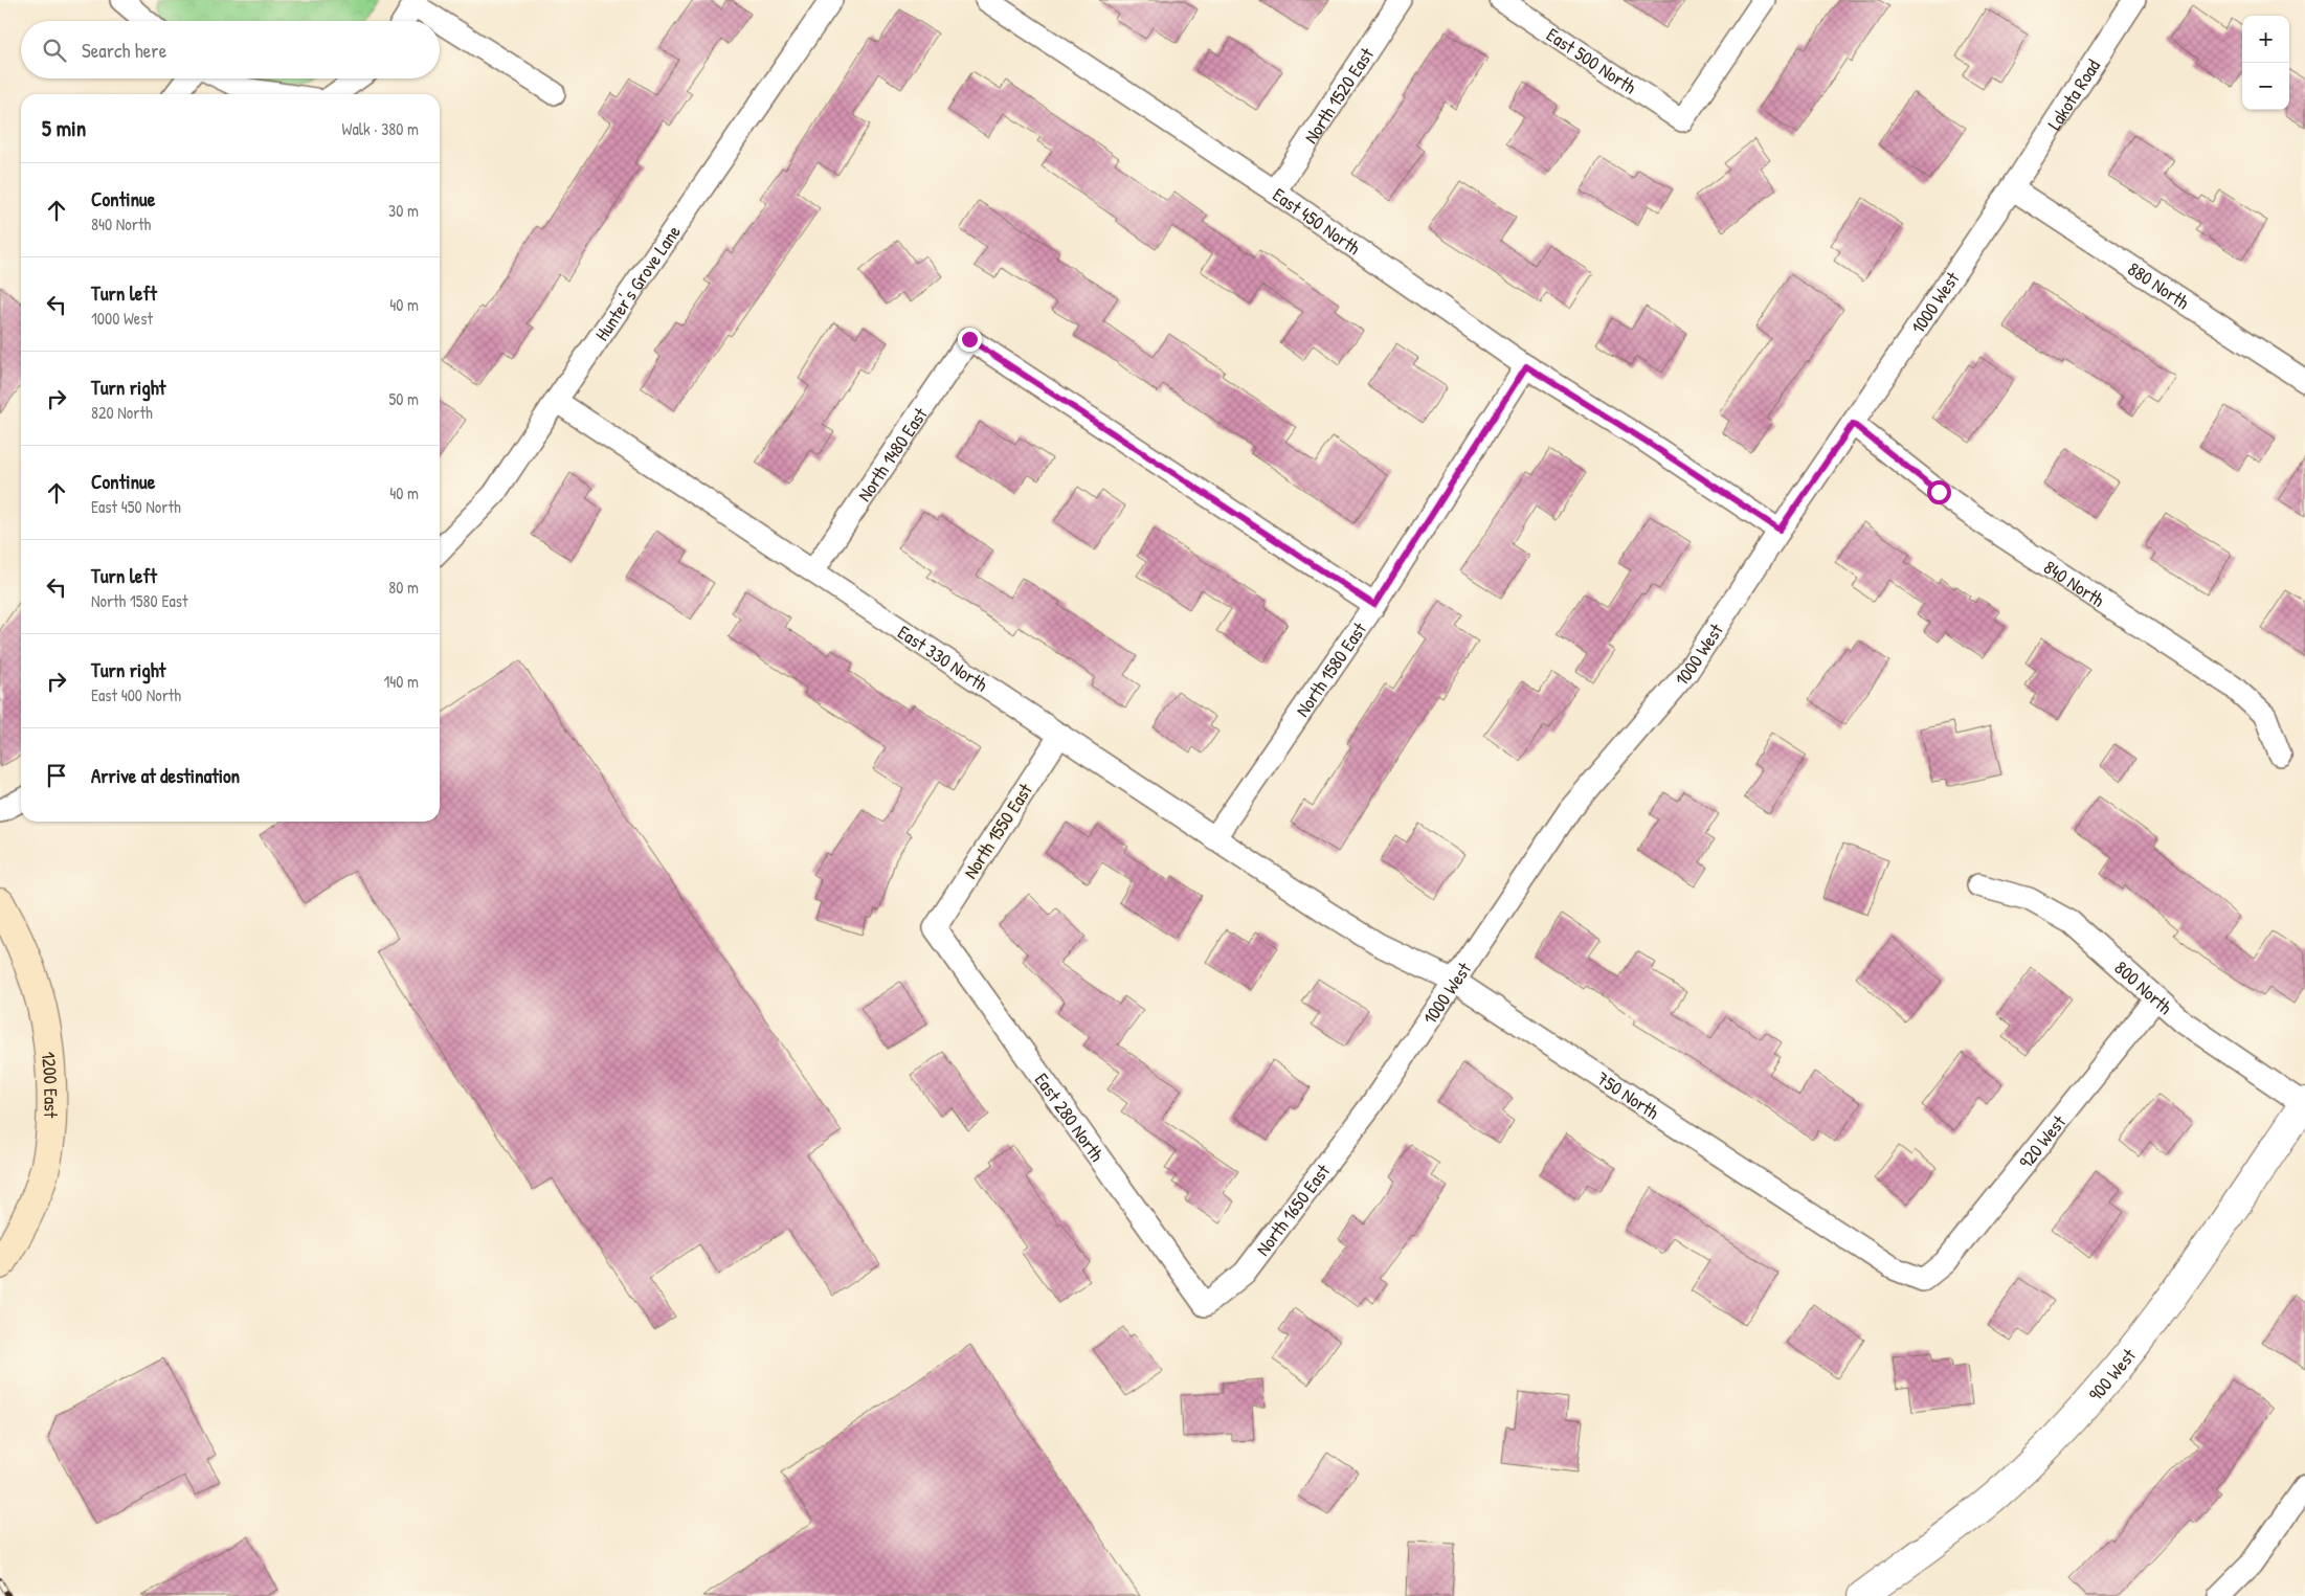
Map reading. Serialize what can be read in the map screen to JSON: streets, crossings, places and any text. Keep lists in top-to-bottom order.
{
  "streets": {
    "main road": ["1200 East"],
    "street": [
      "East 500 North",
      "Lakota Road",
      "North 1520 East",
      "East 450 North",
      "Hunter's Grove Lane",
      "880 North",
      "1000 West",
      "North 1480 East",
      "840 North",
      "East 330 North",
      "North 1580 East",
      "North 1550 East",
      "800 North",
      "750 North",
      "East 280 North",
      "920 West",
      "North 1650 East",
      "900 West"
    ]
  },
  "crossings": [
    ["Lakota Road", "880 North"],
    ["Lakota Road", "1000 West"],
    ["North 1520 East", "East 450 North"],
    ["East 450 North", "1000 West"],
    ["East 450 North", "North 1580 East"],
    ["Hunter's Grove Lane", "East 330 North"],
    ["880 North", "1000 West"],
    ["1000 West", "840 North"],
    ["1000 West", "750 North"],
    ["1000 West", "North 1650 East"],
    ["North 1480 East", "East 330 North"],
    ["North 1480 East", "North 1580 East"],
    ["East 330 North", "North 1580 East"],
    ["East 330 North", "North 1550 East"],
    ["East 330 North", "750 North"],
    ["North 1550 East", "East 280 North"],
    ["800 North", "920 West"],
    ["800 North", "900 West"],
    ["750 North", "920 West"],
    ["East 280 North", "North 1650 East"]
  ],
  "page": {
    "map_buttons": ["+", "−"],
    "search": "Search here",
    "heading": ["5 min", "Walk · 380 m"],
    "list": [
      ["Continue", "840 North", "30 m"],
      ["Turn left", "1000 West", "40 m"],
      ["Turn right", "820 North", "50 m"],
      ["Continue", "East 450 North", "40 m"],
      ["Turn left", "North 1580 East", "80 m"],
      ["Turn right", "East 400 North", "140 m"],
      "Arrive at destination"
    ]
  }
}
